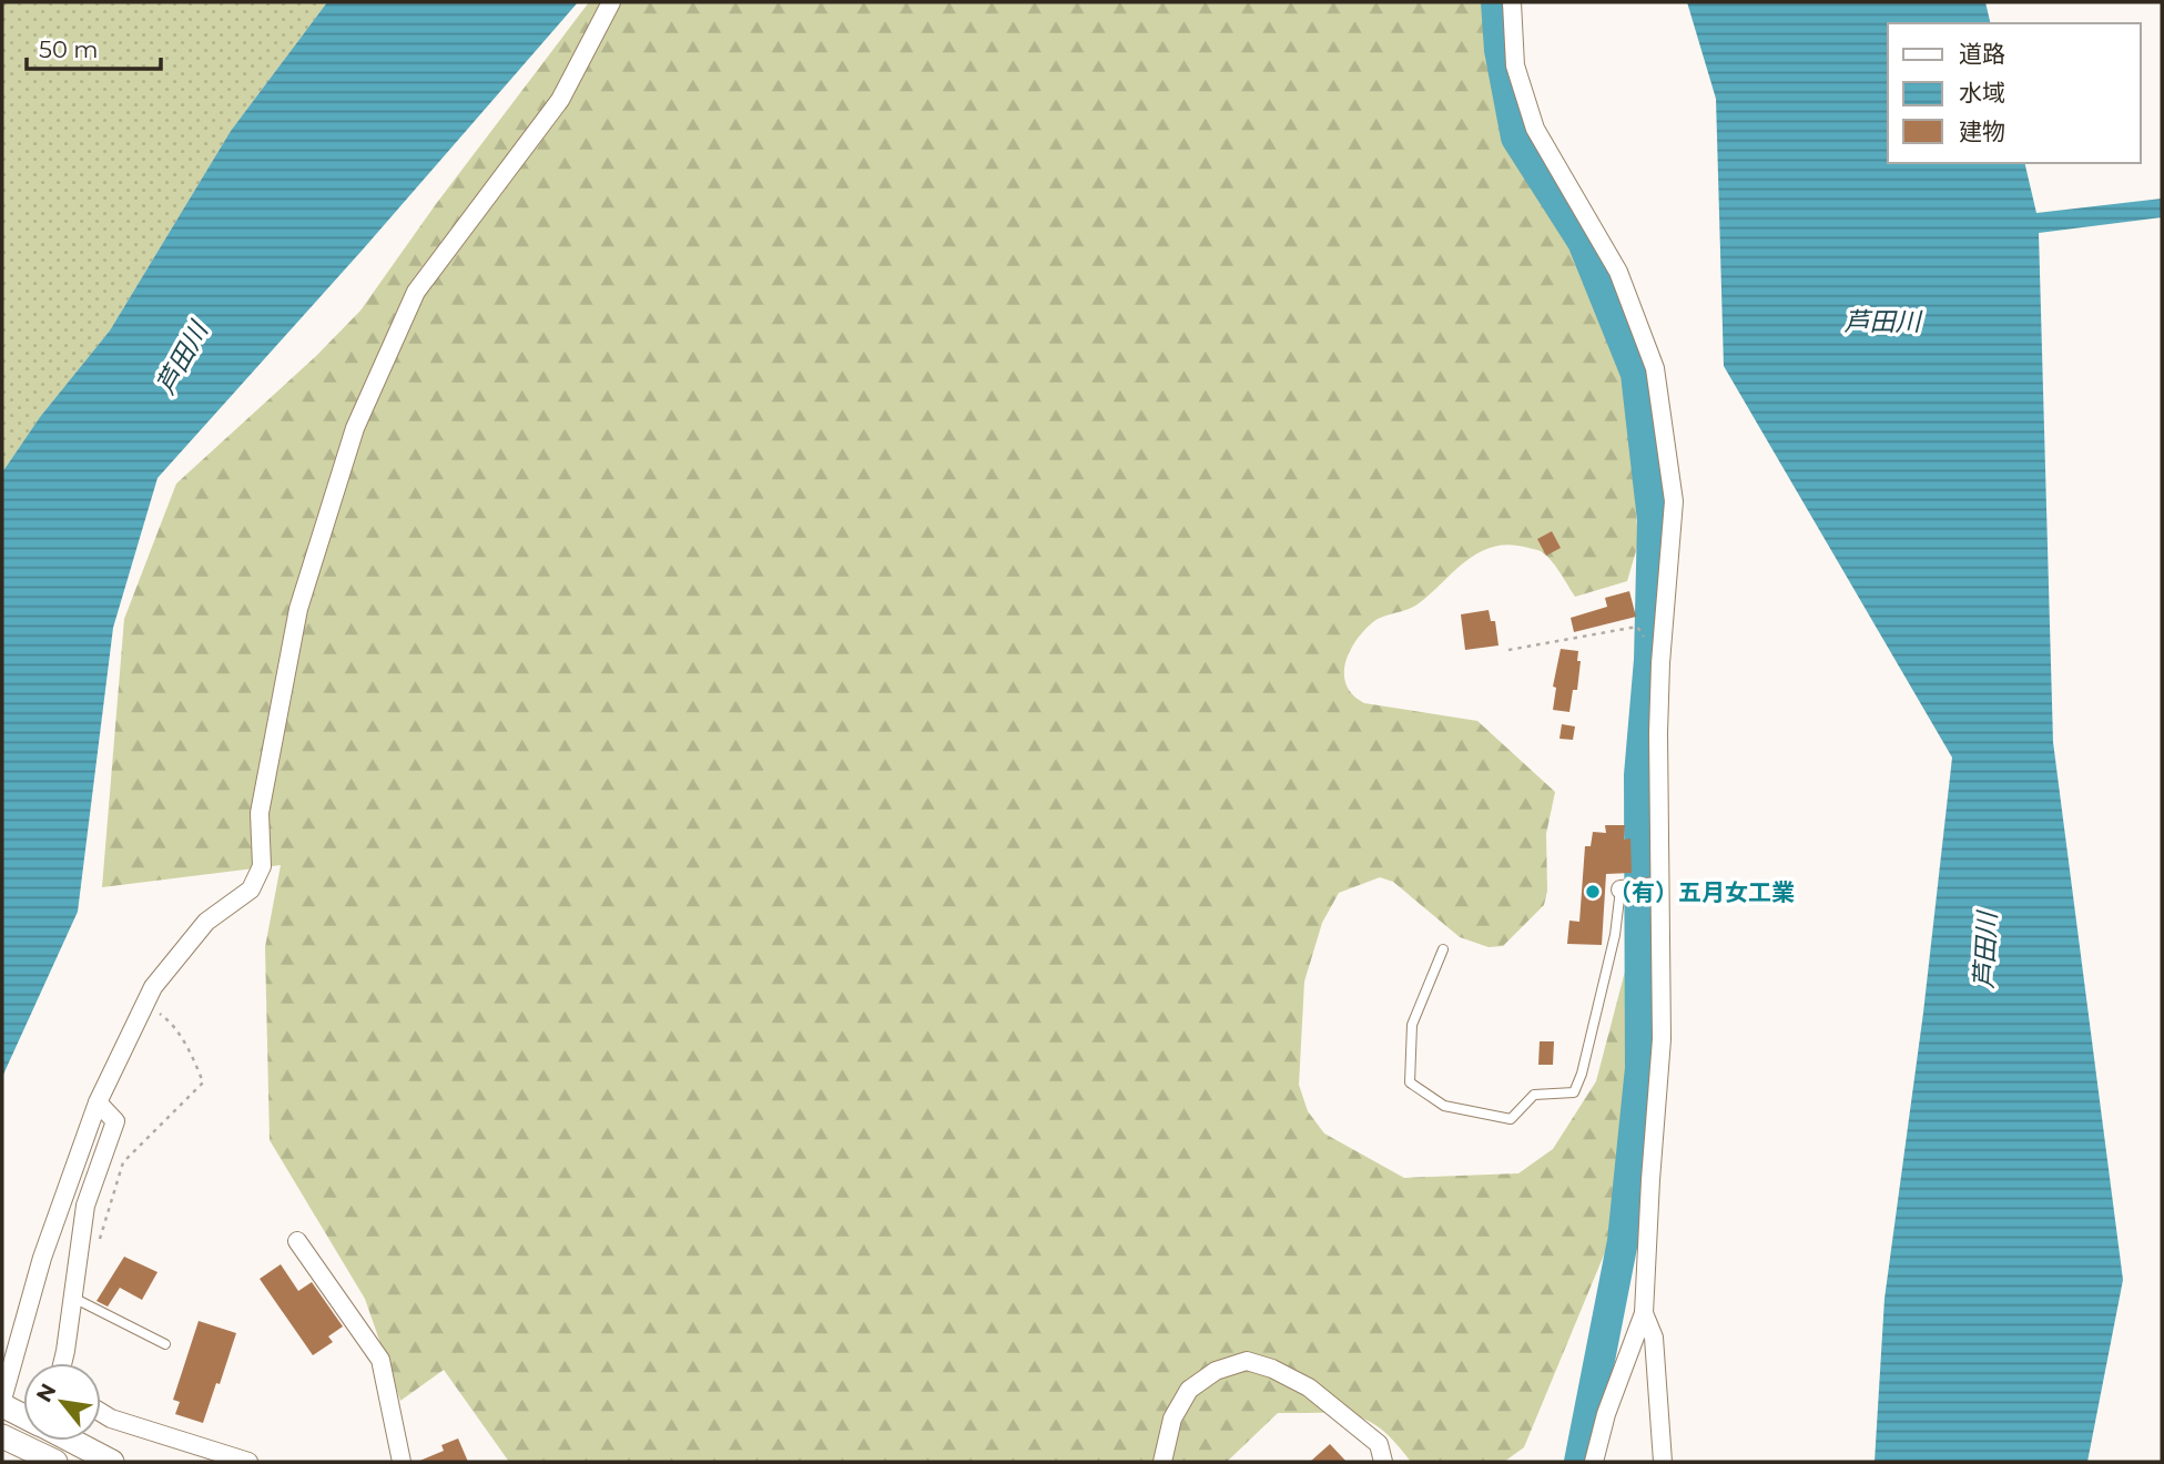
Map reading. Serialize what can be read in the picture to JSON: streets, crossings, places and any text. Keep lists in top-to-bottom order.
{
  "water": ["芦田川"],
  "places": ["（有）五月女工業"],
  "legend": ["道路", "水域", "建物"],
  "scale_bar": "50 m",
  "north": "top left"
}
